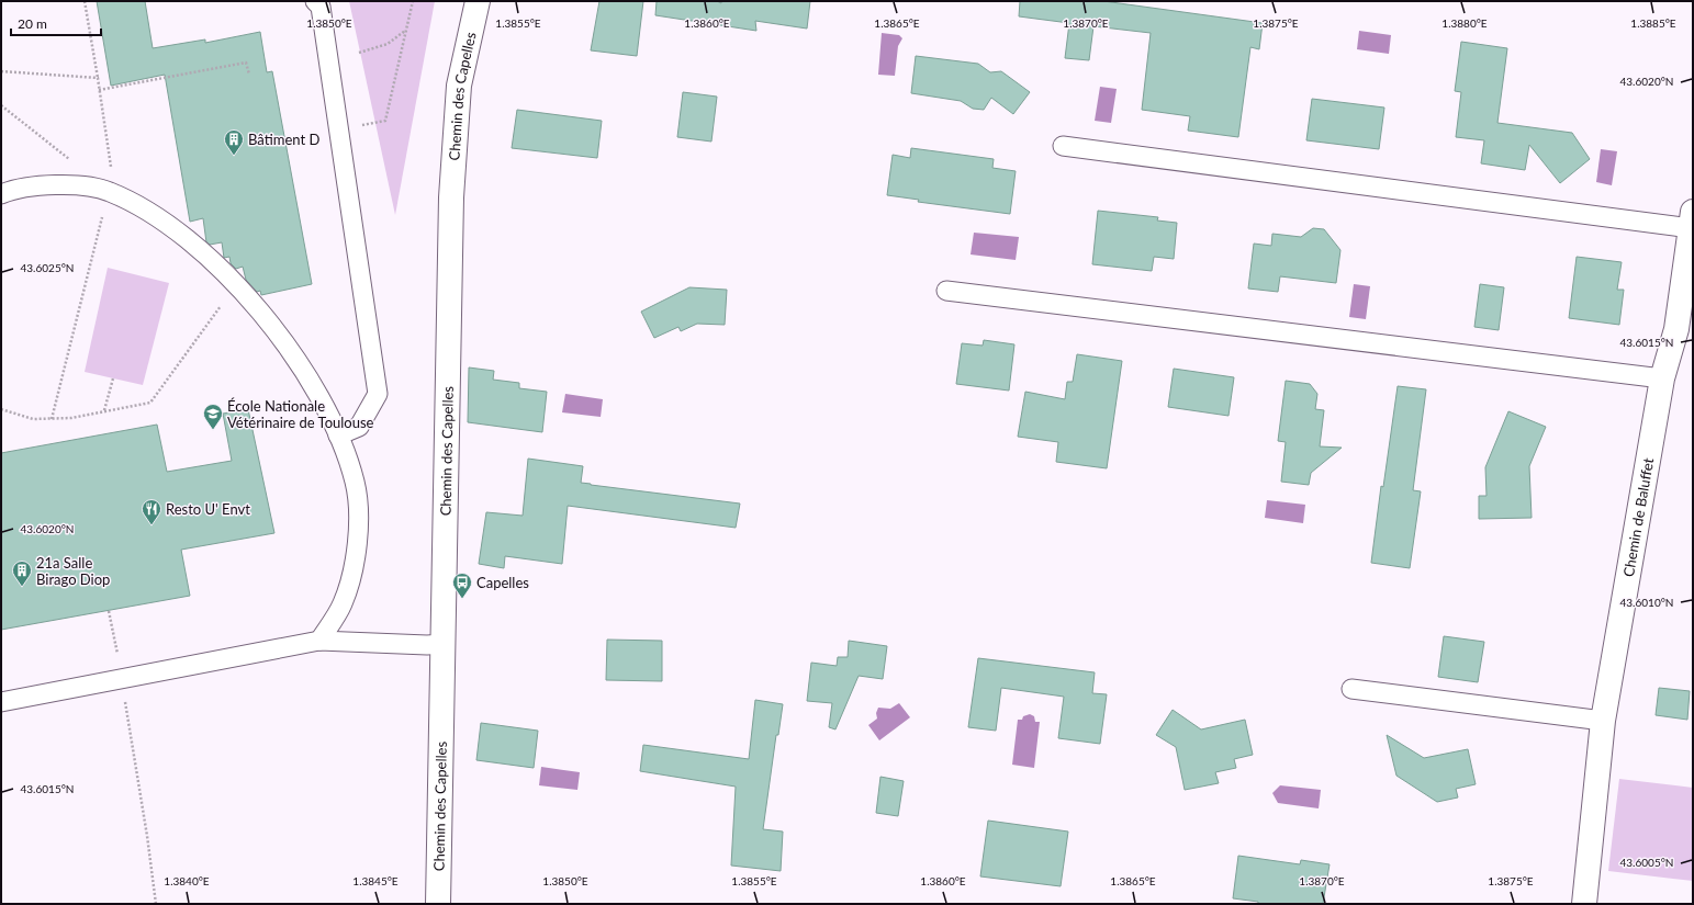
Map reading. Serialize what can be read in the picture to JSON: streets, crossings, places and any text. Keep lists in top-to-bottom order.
{
  "streets": {
    "street": ["Chemin des Capelles", "Chemin de Baluffet"]
  },
  "places": {
    "building": ["Bâtiment D", "21a Salle Birago Diop"],
    "school or university": ["École Nationale Vétérinaire de Toulouse"],
    "restaurant": ["Resto U' Envt"],
    "bus stop": ["Capelles"]
  },
  "scale_bar": "20 m",
  "coordinates": [
    "1.3850°E",
    "1.3855°E",
    "1.3860°E",
    "1.3865°E",
    "1.3870°E",
    "1.3875°E",
    "1.3880°E",
    "1.3885°E",
    "43.6020°N",
    "43.6025°N",
    "43.6015°N",
    "43.6010°N",
    "43.6005°N",
    "1.3840°E",
    "1.3845°E"
  ]
}
